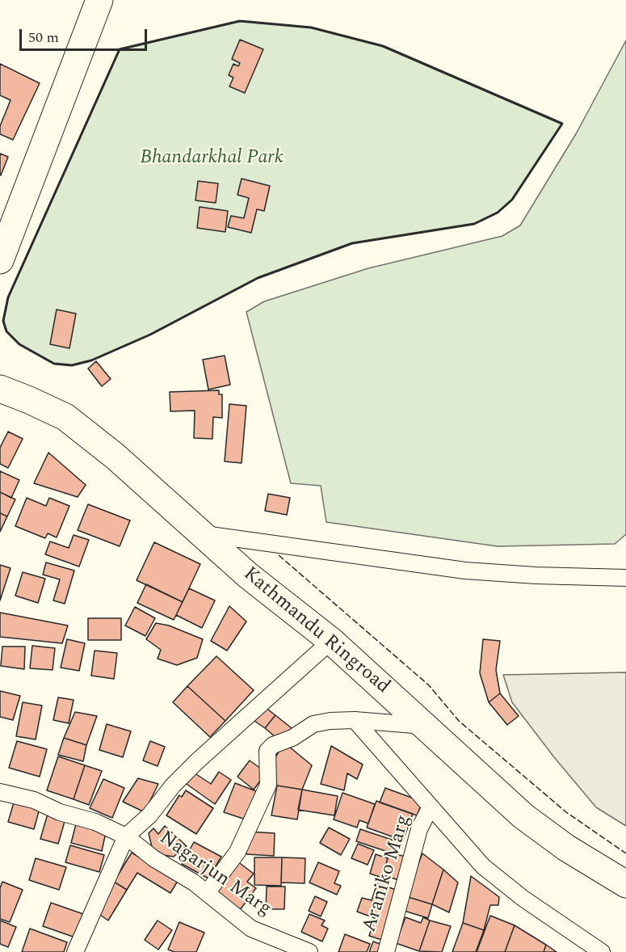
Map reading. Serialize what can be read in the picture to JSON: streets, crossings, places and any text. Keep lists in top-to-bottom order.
{
  "streets": {
    "highway": ["Kathmandu Ringroad"],
    "street": ["Araniko Marg", "Nagarjun Marg"]
  },
  "parks": ["Bhandarkhal Park"],
  "scale_bar": "50 m"
}
